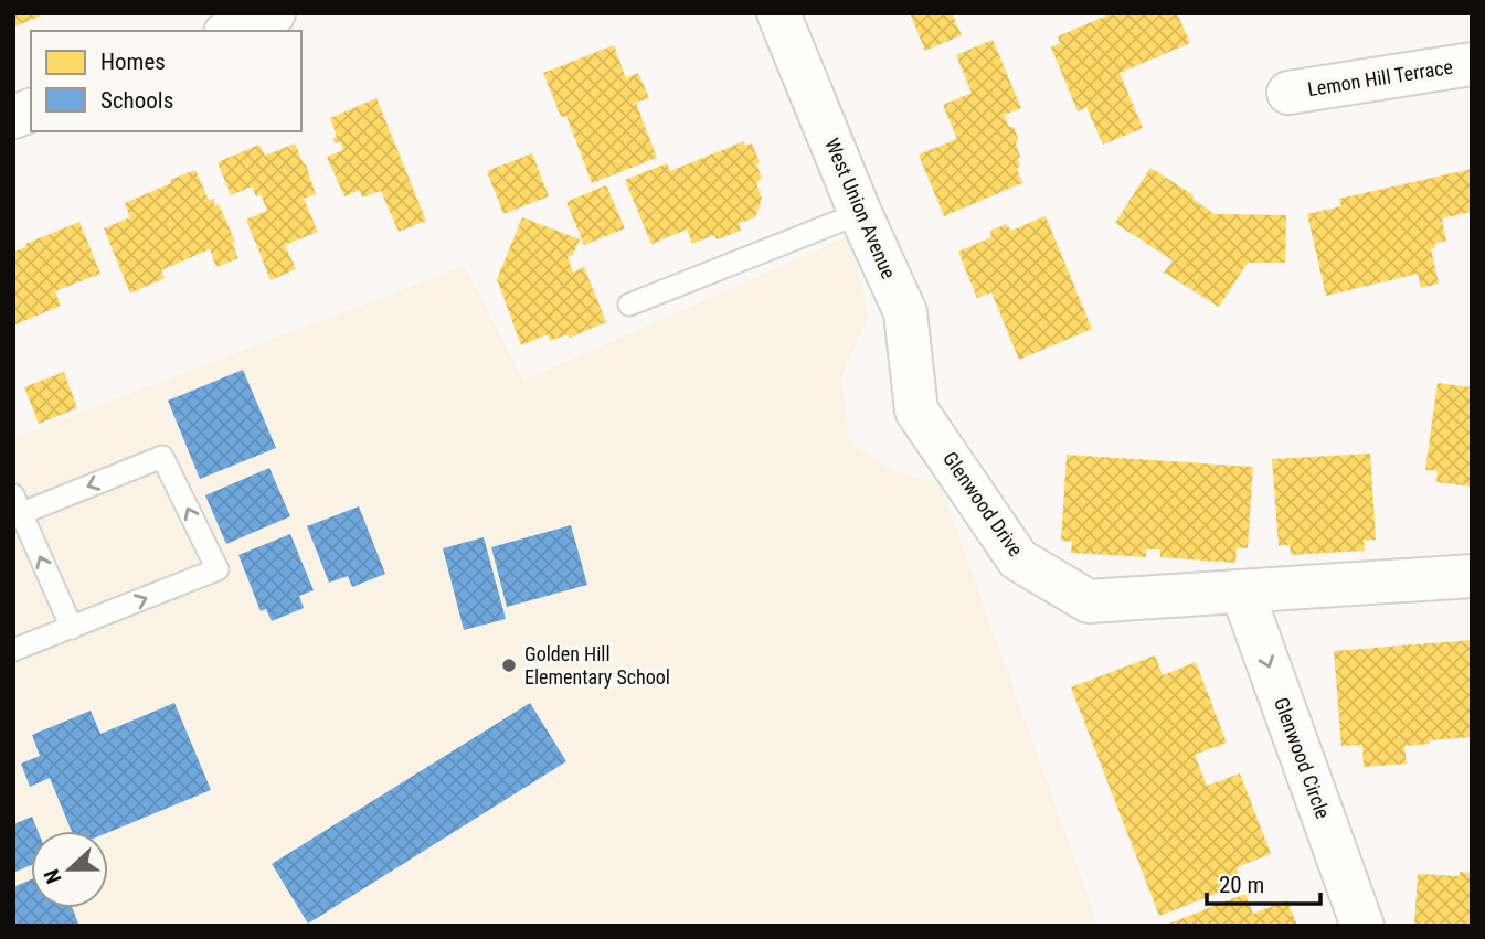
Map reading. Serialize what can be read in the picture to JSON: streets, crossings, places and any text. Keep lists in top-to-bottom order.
{
  "streets": {
    "street": [
      "Lemon Hill Terrace",
      "West Union Avenue",
      "Glenwood Drive",
      "Glenwood Circle"
    ]
  },
  "crossings": [
    ["West Union Avenue", "Glenwood Drive"],
    ["Glenwood Drive", "Glenwood Circle"]
  ],
  "one_way": ["Glenwood Circle"],
  "places": ["Golden Hill Elementary School"],
  "legend": ["Homes", "Schools"],
  "scale_bar": "20 m",
  "north": "left"
}
